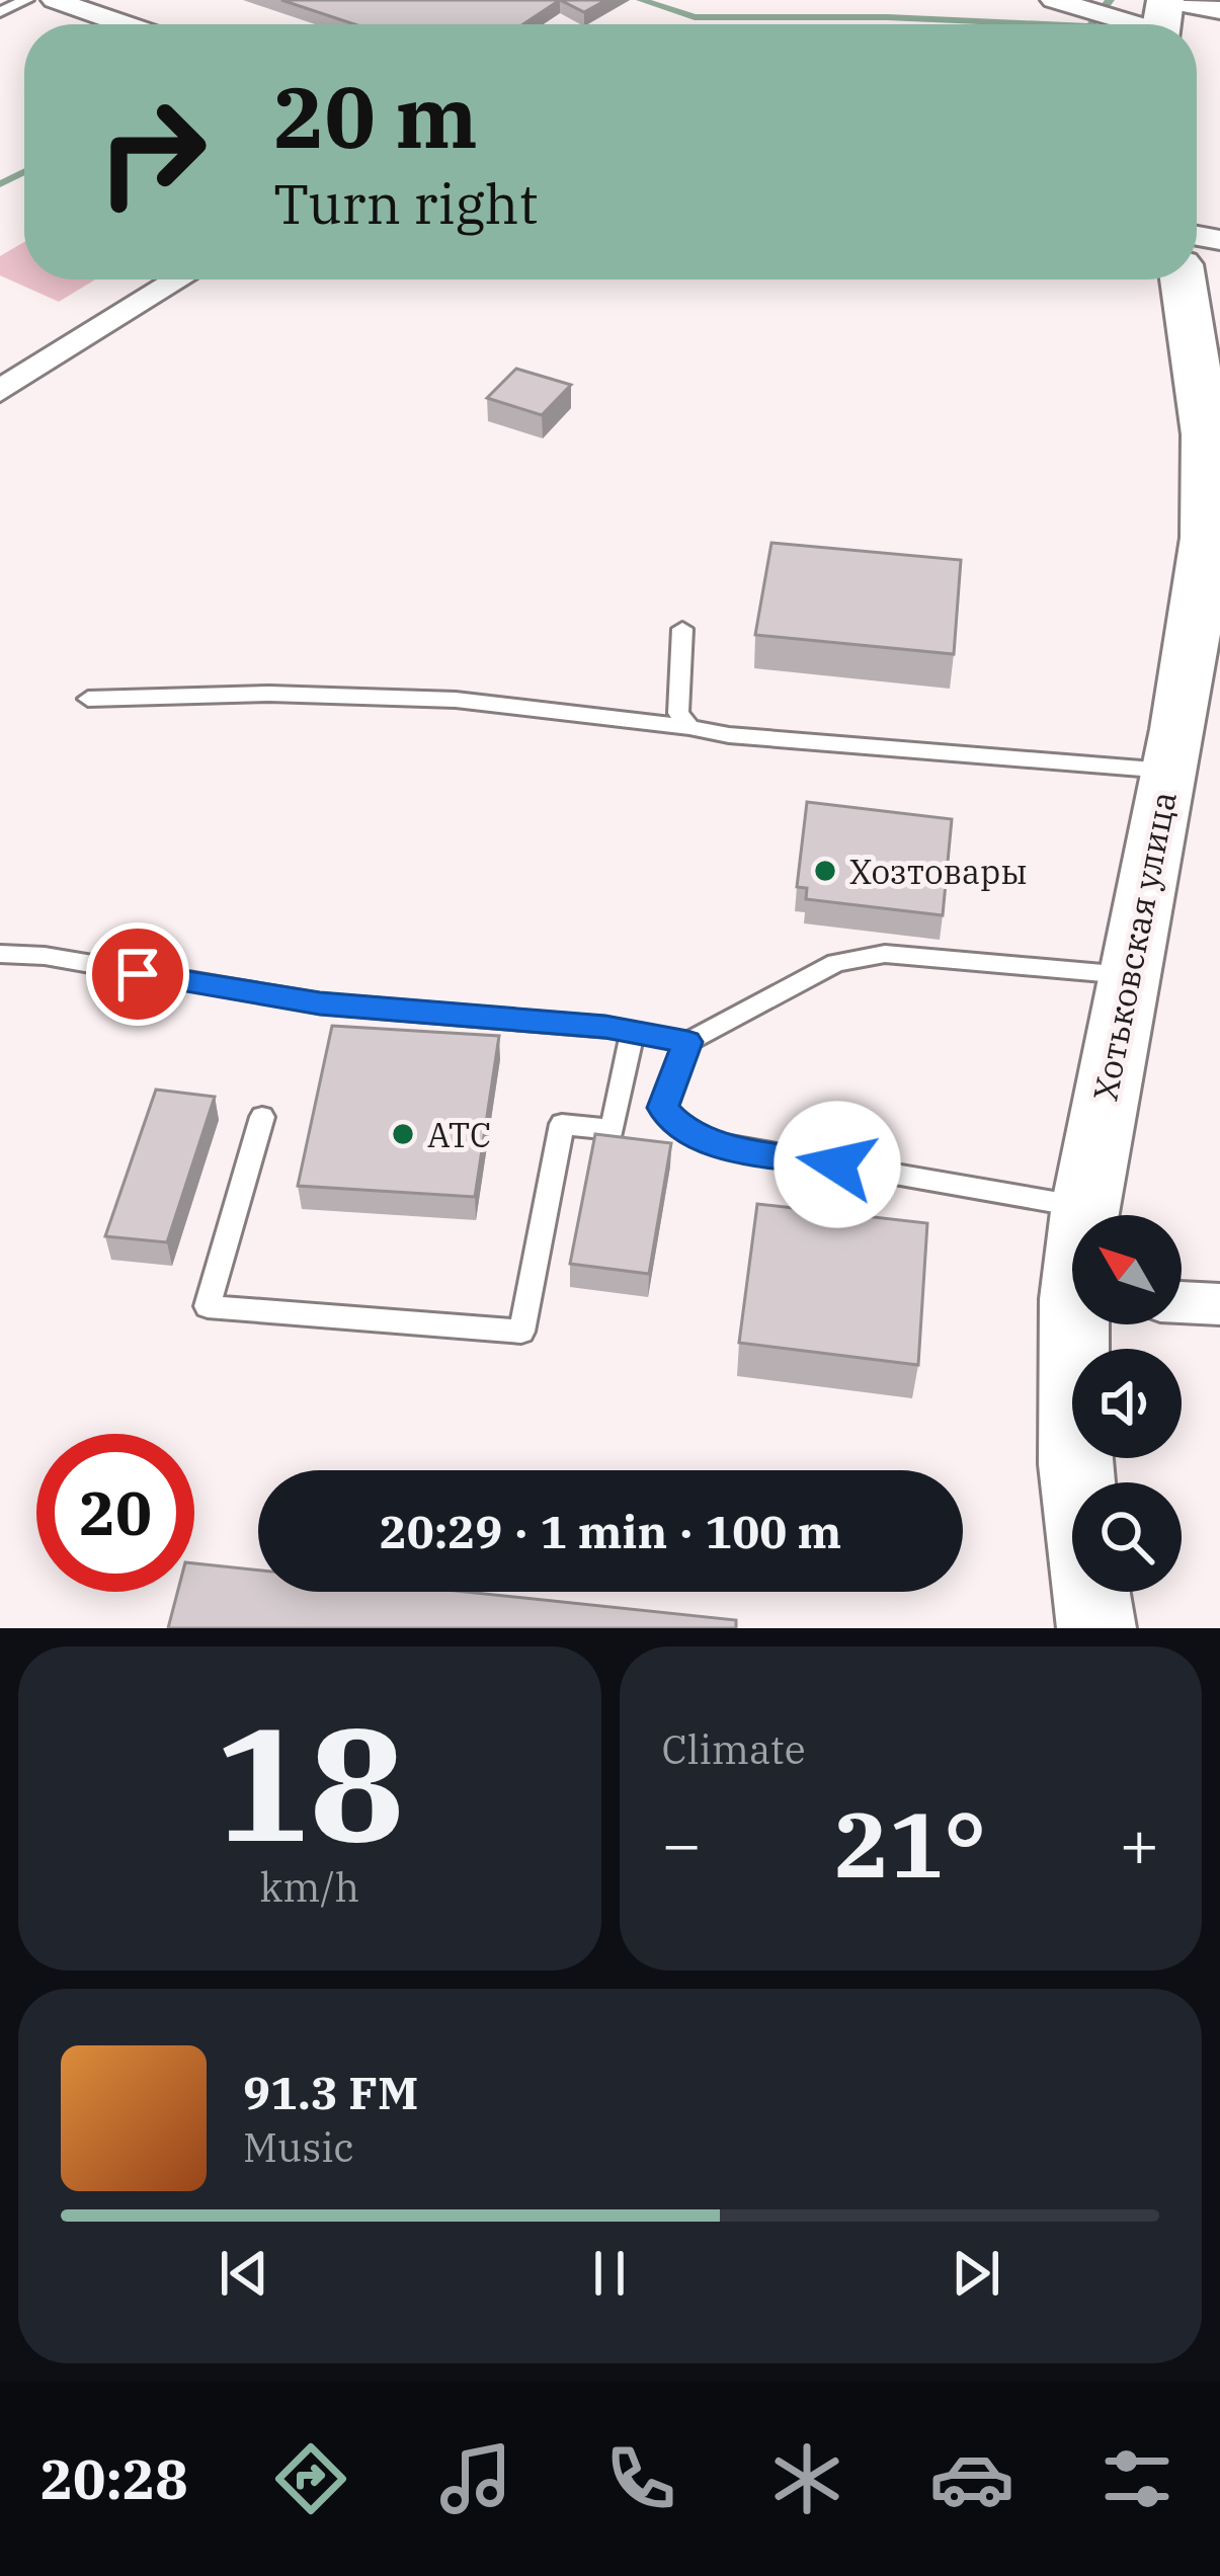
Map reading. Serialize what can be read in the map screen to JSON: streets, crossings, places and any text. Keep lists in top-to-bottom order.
{
  "streets": {
    "main road": ["Хотьковская улица"]
  },
  "places": ["Хозтовары", "АТС"],
  "north": "top left",
  "page": {
    "turn": ["20 m", "Turn right"],
    "limit": "20",
    "trip": "20:29 · 1 min · 100 m",
    "tile": [
      ["18", "km/h"],
      "Climate"
    ],
    "heat": ["−", "21°", "+"],
    "song": ["91.3 FM", "Music"],
    "tabs": "20:28"
  }
}
